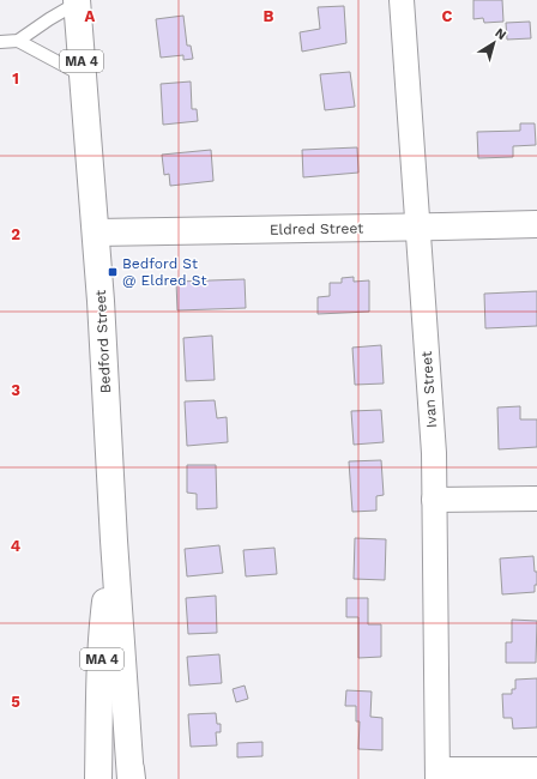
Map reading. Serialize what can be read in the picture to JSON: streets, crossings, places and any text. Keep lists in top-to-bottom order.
{
  "streets": {
    "main road": ["MA 4", "Eldred Street", "Bedford Street"],
    "street": ["Ivan Street"]
  },
  "crossings": [
    ["Eldred Street", "Bedford Street"],
    ["Eldred Street", "Ivan Street"]
  ],
  "places": {
    "transit": ["Bedford St @ Eldred St"]
  },
  "north": "top right",
  "grid": {
    "columns": ["A", "B", "C"],
    "rows": [
      "1",
      "2",
      "3",
      "4",
      "5"
    ]
  }
}
